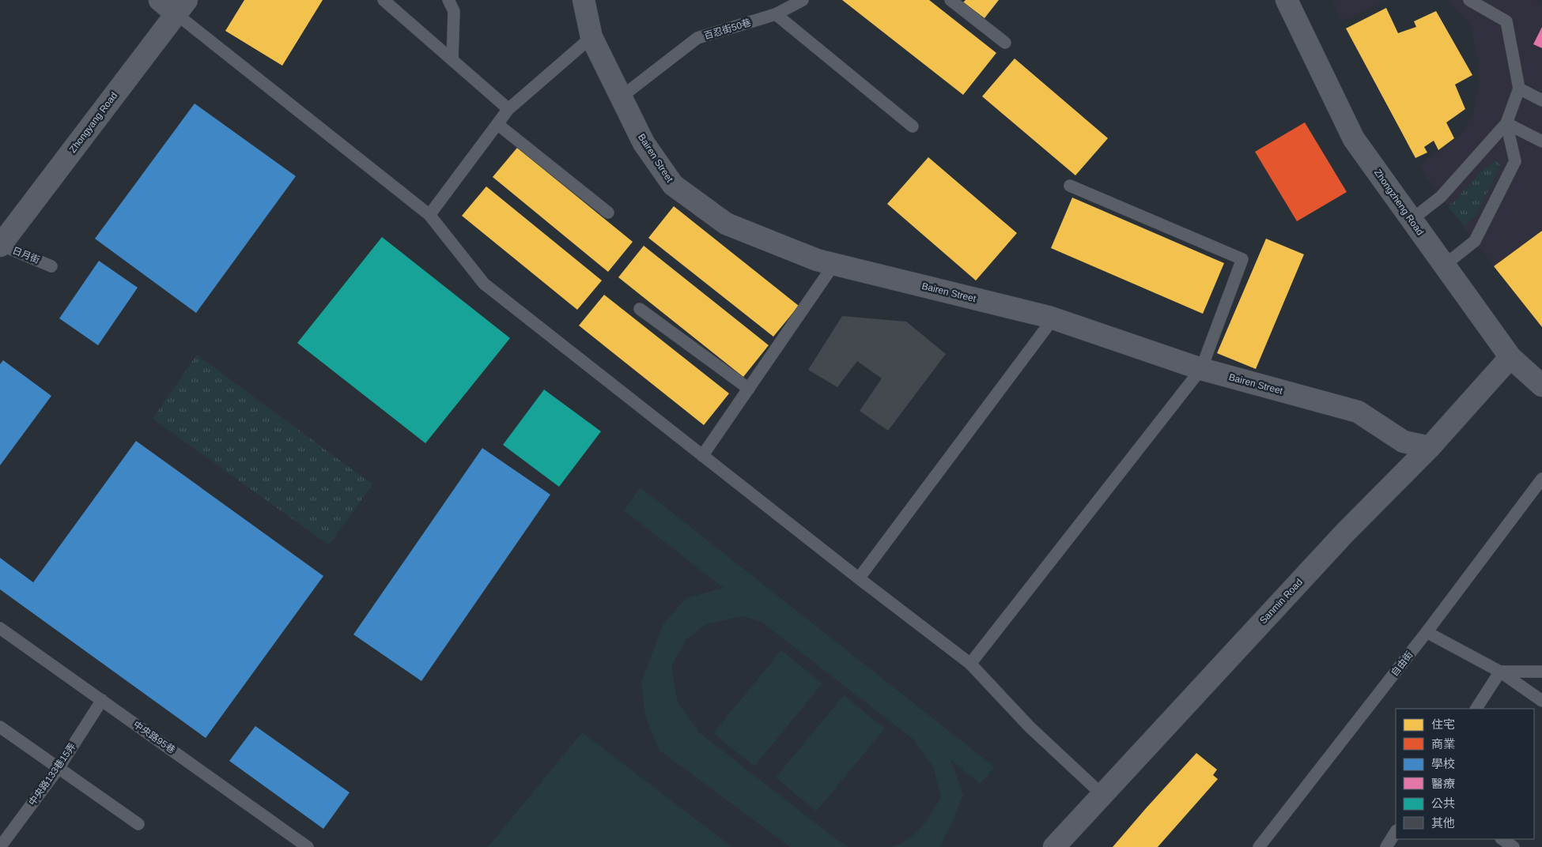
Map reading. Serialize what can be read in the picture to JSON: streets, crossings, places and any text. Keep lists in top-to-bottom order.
{
  "streets": {
    "street": [
      "Zhongyang Road",
      "Bairen Street",
      "Zhongzheng Road",
      "Sanmin Road"
    ],
    "lane": [
      "百忍街50巷",
      "日月街",
      "自由街",
      "中央路95巷",
      "中央路133巷15弄"
    ]
  },
  "crossings": [
    ["百忍街50巷", "Bairen Street"],
    ["Zhongyang Road", "日月街"],
    ["Bairen Street", "Sanmin Road"],
    ["Zhongzheng Road", "Sanmin Road"],
    ["中央路95巷", "中央路133巷15弄"]
  ],
  "legend": [
    "住宅",
    "商業",
    "學校",
    "醫療",
    "公共",
    "其他"
  ]
}
